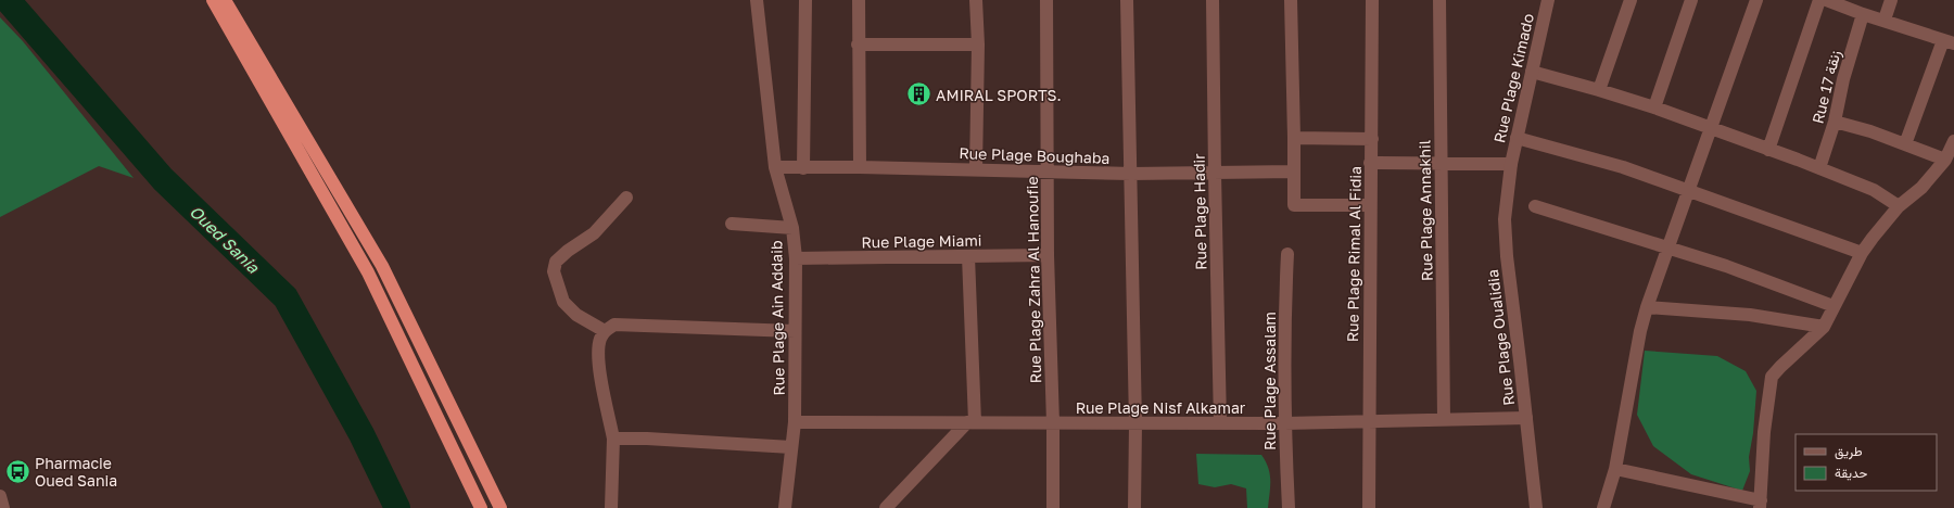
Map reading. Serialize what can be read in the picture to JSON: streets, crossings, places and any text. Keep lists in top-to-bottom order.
{
  "streets": {
    "street": [
      "Rue Plage Kimado",
      "Rue 17 زنقة",
      "Rue Plage Boughaba",
      "Rue Plage Annakhil",
      "Rue Plage Hadir",
      "Rue Plage Miami",
      "Rue Plage Rimal Al Fidia",
      "Rue Plage Zahra Al Hanoufie",
      "Rue Plage Ain Addaib",
      "Rue Plage Oualidia",
      "Rue Plage Assalam",
      "Rue Plage Nisf Alkamar"
    ]
  },
  "crossings": [
    ["Rue Plage Kimado", "Rue Plage Oualidia"],
    ["Rue Plage Boughaba", "Rue Plage Hadir"],
    ["Rue Plage Boughaba", "Rue Plage Zahra Al Hanoufie"],
    ["Rue Plage Boughaba", "Rue Plage Ain Addaib"],
    ["Rue Plage Annakhil", "Rue Plage Nisf Alkamar"],
    ["Rue Plage Hadir", "Rue Plage Nisf Alkamar"],
    ["Rue Plage Miami", "Rue Plage Zahra Al Hanoufie"],
    ["Rue Plage Miami", "Rue Plage Ain Addaib"],
    ["Rue Plage Rimal Al Fidia", "Rue Plage Nisf Alkamar"],
    ["Rue Plage Zahra Al Hanoufie", "Rue Plage Nisf Alkamar"],
    ["Rue Plage Ain Addaib", "Rue Plage Nisf Alkamar"],
    ["Rue Plage Oualidia", "Rue Plage Nisf Alkamar"],
    ["Rue Plage Assalam", "Rue Plage Nisf Alkamar"]
  ],
  "water": ["Oued Sania"],
  "places": {
    "building": ["AMIRAL SPORTS."],
    "bus stop": ["Pharmacie Oued Sania"]
  },
  "legend": ["طريق", "حديقة"]
}
